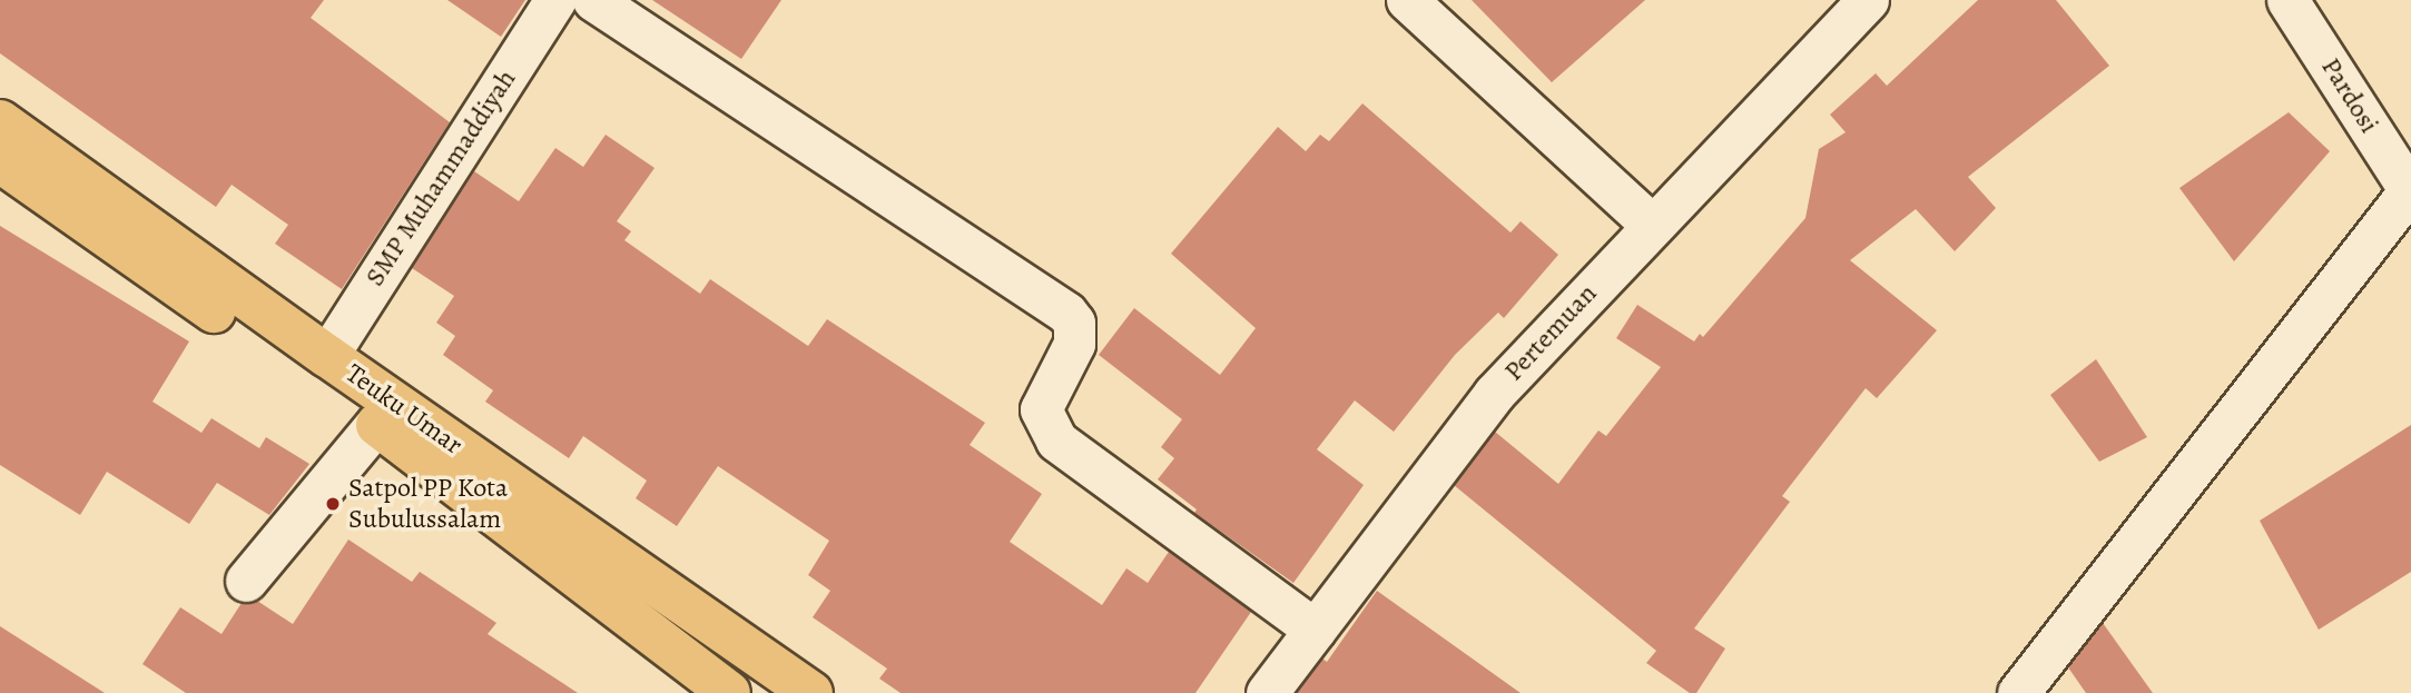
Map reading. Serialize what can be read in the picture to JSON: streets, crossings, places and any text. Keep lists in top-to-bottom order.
{
  "streets": {
    "highway": ["Teuku Umar"],
    "street": ["Pardosi", "SMP Muhammaddiyah", "Pertemuan"]
  },
  "crossings": [
    ["SMP Muhammaddiyah", "Teuku Umar"]
  ],
  "places": ["Satpol PP Kota Subulussalam"]
}
